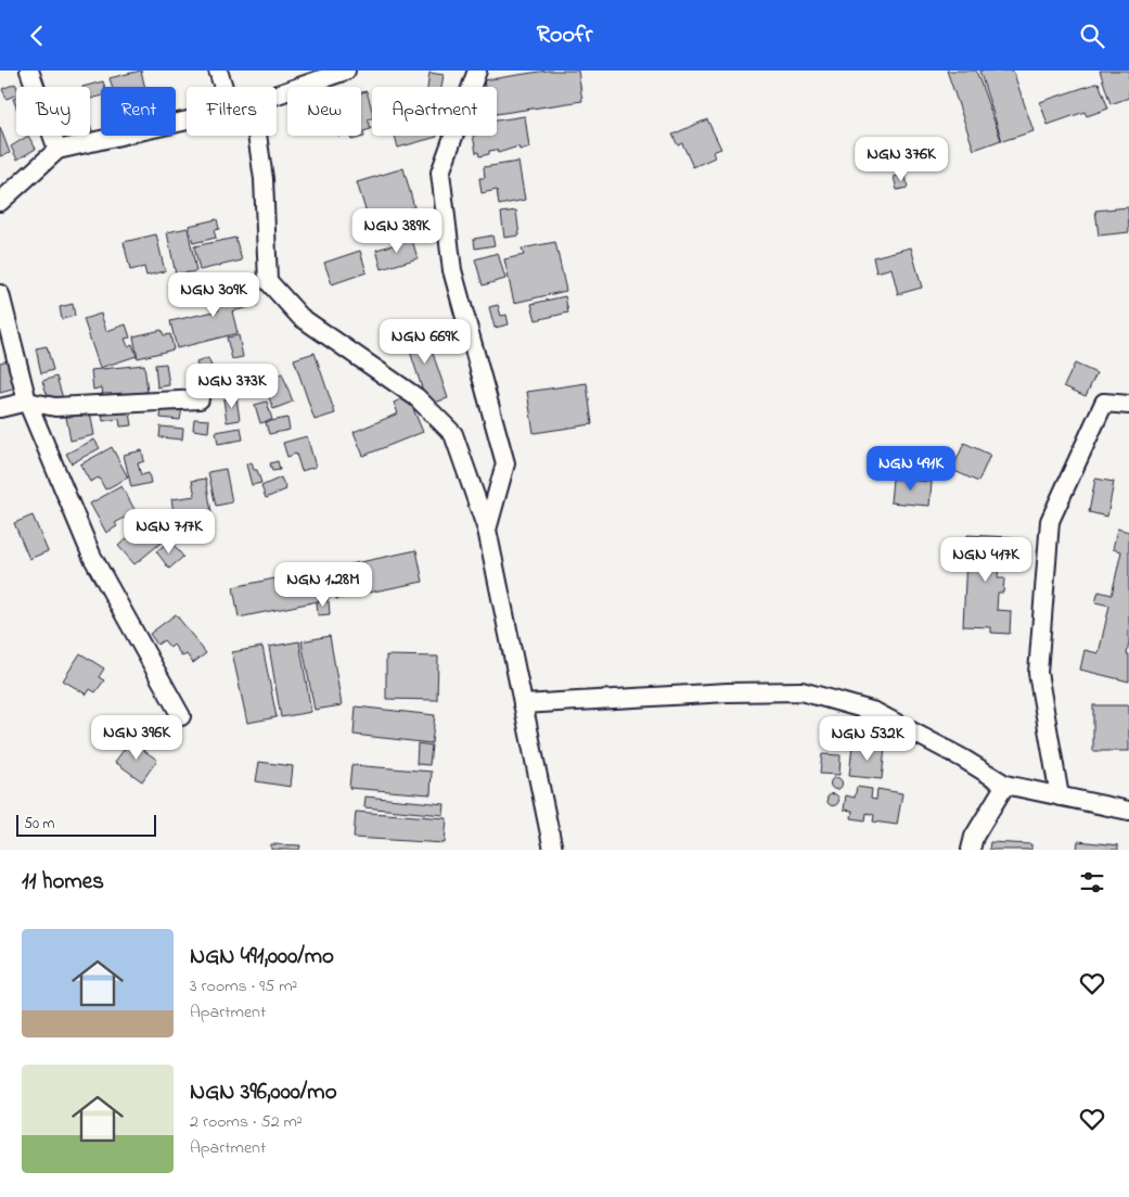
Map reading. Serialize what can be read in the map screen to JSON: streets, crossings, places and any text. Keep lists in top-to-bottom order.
{
  "scale_bar": "50 m",
  "page": {
    "header": "Roofr",
    "chip": [
      "Buy",
      "Rent",
      "Filters",
      "New",
      "Apartment"
    ],
    "price": [
      "NGN 376K",
      "NGN 389K",
      "NGN 309K",
      "NGN 669K",
      "NGN 373K",
      "NGN 491K",
      "NGN 717K",
      "NGN 417K",
      "NGN 1.28M",
      "NGN 396K",
      "NGN 532K"
    ],
    "scale": "50 m",
    "heading": "11 homes",
    "list": [
      {
        "name": "NGN 491,000/mo",
        "note": "3 rooms · 95 m² · Apartment"
      },
      {
        "name": "NGN 396,000/mo",
        "note": "2 rooms · 52 m² · Apartment"
      }
    ]
  }
}
